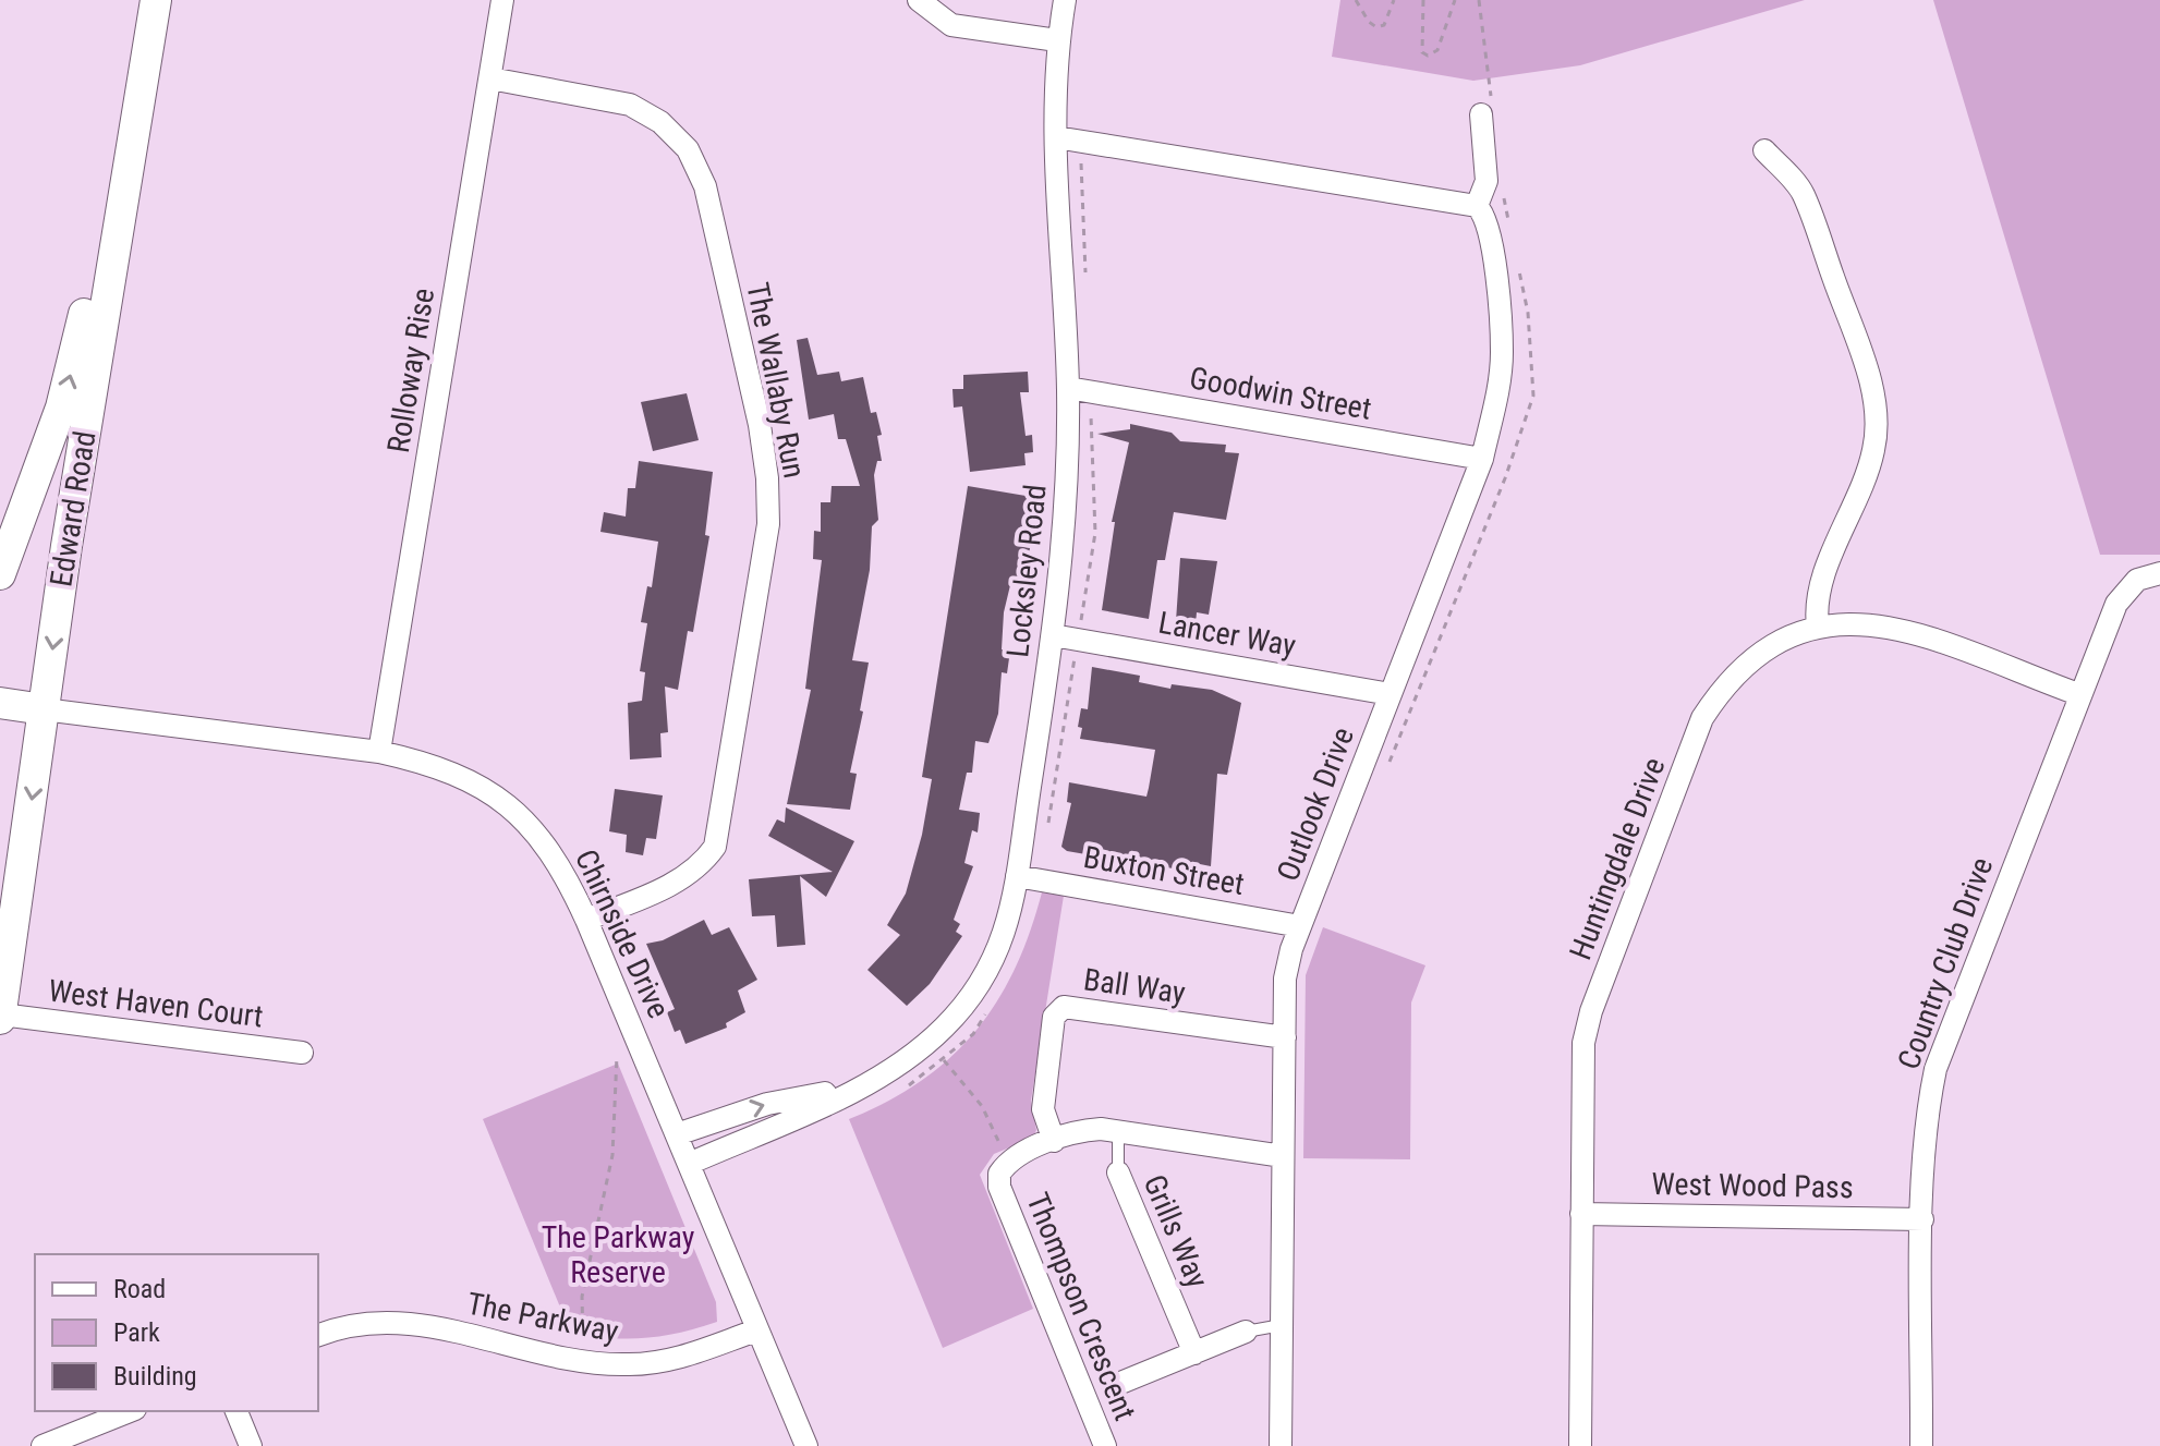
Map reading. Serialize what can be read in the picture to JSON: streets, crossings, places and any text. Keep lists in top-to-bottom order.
{
  "streets": {
    "main road": ["Edward Road"],
    "street": [
      "Rolloway Rise",
      "The Wallaby Run",
      "Goodwin Street",
      "Locksley Road",
      "Lancer Way",
      "Outlook Drive",
      "Huntingdale Drive",
      "Buxton Street",
      "Chirnside Drive",
      "Country Club Drive",
      "Ball Way",
      "West Haven Court",
      "West Wood Pass",
      "Grills Way",
      "Thompson Crescent",
      "The Parkway"
    ]
  },
  "crossings": [
    ["Rolloway Rise", "The Wallaby Run"],
    ["Rolloway Rise", "Chirnside Drive"],
    ["The Wallaby Run", "Chirnside Drive"],
    ["Goodwin Street", "Locksley Road"],
    ["Goodwin Street", "Outlook Drive"],
    ["Edward Road", "Chirnside Drive"],
    ["Edward Road", "West Haven Court"],
    ["Locksley Road", "Lancer Way"],
    ["Locksley Road", "Buxton Street"],
    ["Locksley Road", "Chirnside Drive"],
    ["Lancer Way", "Outlook Drive"],
    ["Outlook Drive", "Buxton Street"],
    ["Outlook Drive", "Ball Way"],
    ["Outlook Drive", "Thompson Crescent"],
    ["Huntingdale Drive", "Country Club Drive"],
    ["Huntingdale Drive", "West Wood Pass"],
    ["Chirnside Drive", "The Parkway"],
    ["Country Club Drive", "West Wood Pass"],
    ["Ball Way", "Thompson Crescent"],
    ["Grills Way", "Thompson Crescent"]
  ],
  "parks": ["The Parkway Reserve"],
  "legend": ["Road", "Park", "Building"]
}
